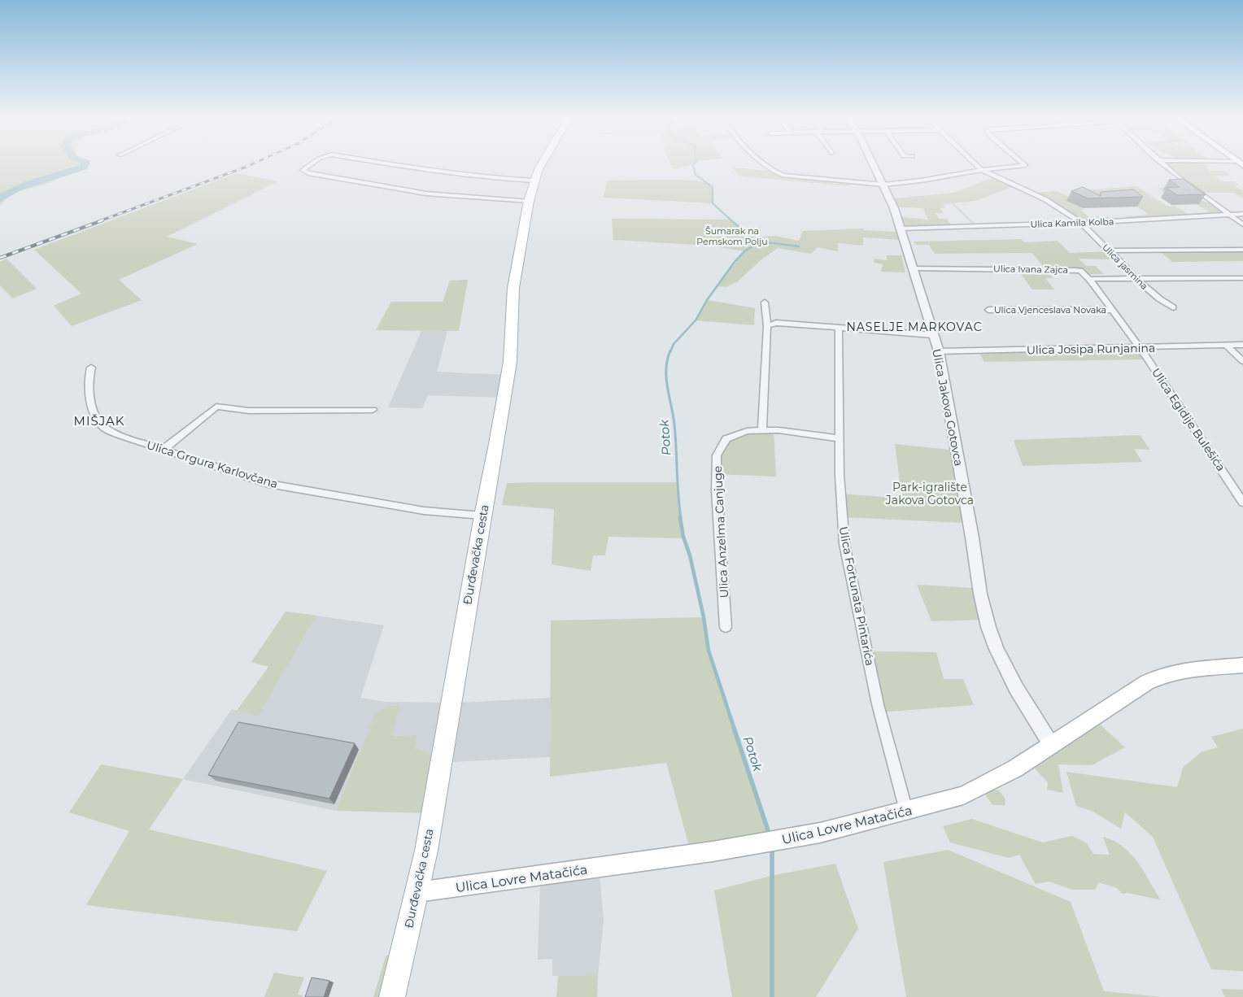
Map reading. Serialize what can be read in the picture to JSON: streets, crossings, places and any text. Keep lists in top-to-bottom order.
{
  "streets": {
    "main road": ["Đurđevačka cesta", "Ulica Lovre Matačića"],
    "street": [
      "Ulica Kamila Kolba",
      "Ulica jasmina",
      "Ulica Ivana Zajca",
      "Ulica Vjenceslava Novaka",
      "Ulica Josipa Runjanina",
      "Ulica Jakova Gotovca",
      "Ulica Egidije Bulešića",
      "Ulica Grgura Karlovčana",
      "Ulica Anzelma Canjuge",
      "Ulica Fortunata Pintarića"
    ]
  },
  "crossings": [
    ["Ulica Kamila Kolba", "Ulica jasmina"],
    ["Ulica Kamila Kolba", "Ulica Jakova Gotovca"],
    ["Ulica jasmina", "Ulica Ivana Zajca"],
    ["Ulica Ivana Zajca", "Ulica Jakova Gotovca"],
    ["Ulica Ivana Zajca", "Ulica Egidije Bulešića"],
    ["Ulica Vjenceslava Novaka", "Ulica Egidije Bulešića"],
    ["Ulica Josipa Runjanina", "Ulica Jakova Gotovca"],
    ["Ulica Josipa Runjanina", "Ulica Egidije Bulešića"],
    ["Ulica Jakova Gotovca", "Ulica Lovre Matačića"],
    ["Ulica Grgura Karlovčana", "Đurđevačka cesta"],
    ["Đurđevačka cesta", "Ulica Lovre Matačića"],
    ["Ulica Fortunata Pintarića", "Ulica Lovre Matačića"]
  ],
  "districts": ["NASELJE MARKOVAC", "MIŠJAK"],
  "water": ["Potok"],
  "parks": ["Šumarak na Pemskom Polju", "Park-igralište Jakova Gotovca"]
}
